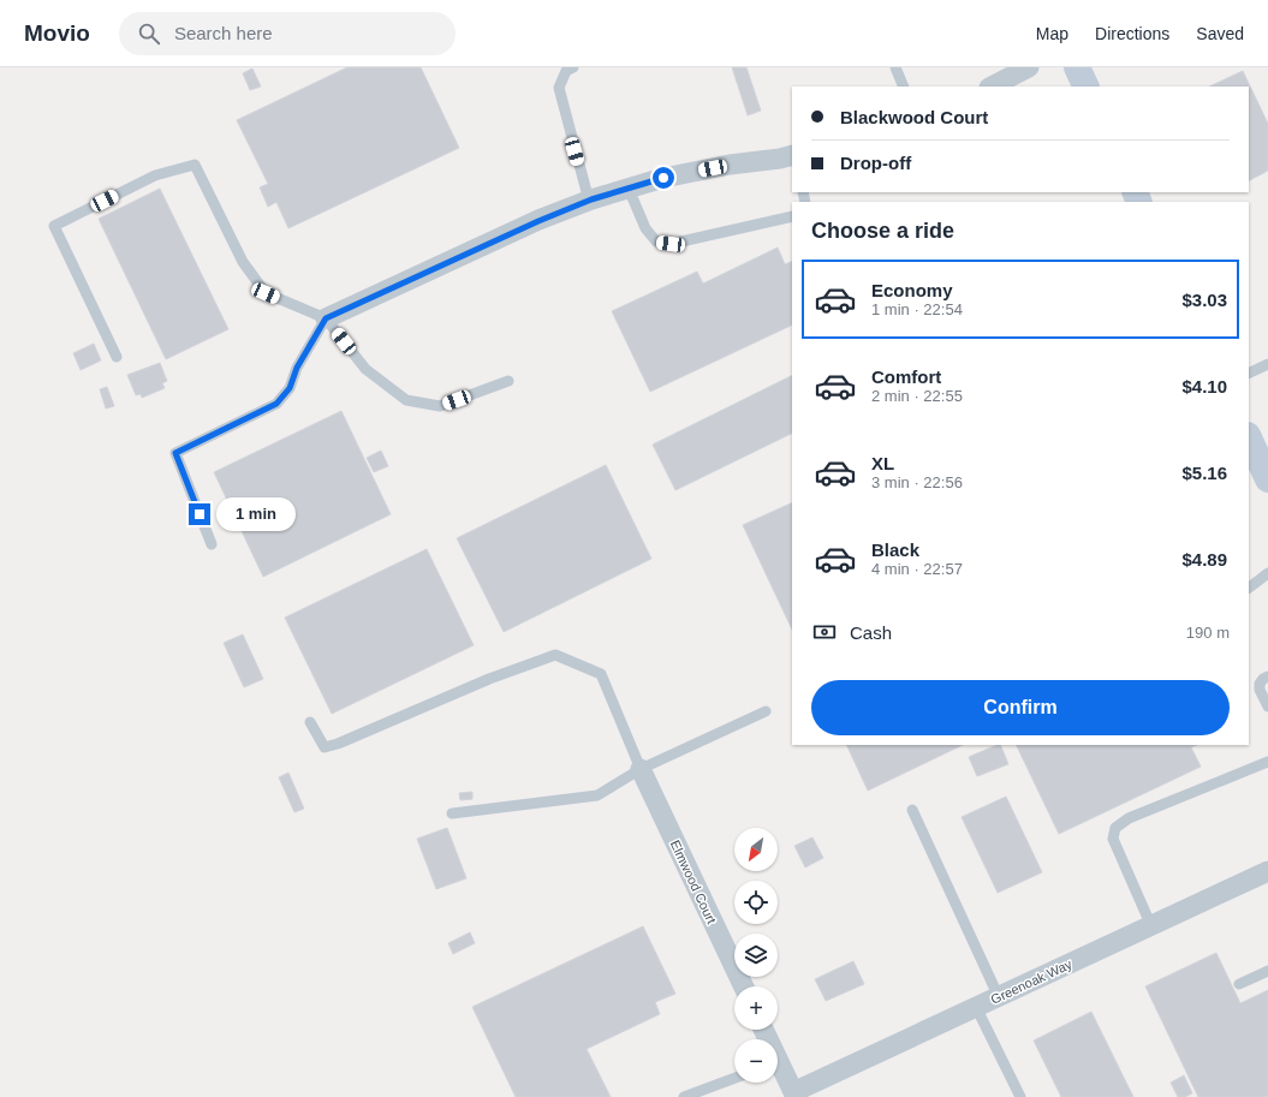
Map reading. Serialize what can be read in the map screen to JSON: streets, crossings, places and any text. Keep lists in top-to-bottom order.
{
  "streets": {
    "street": ["Elmwood Court", "Greenoak Way"]
  },
  "north": "bottom left",
  "page": {
    "header": "Movio",
    "search": "Search here",
    "nav": ["Map", "Directions", "Saved"],
    "banner": ["Blackwood Court", "Drop-off"],
    "heading": "Choose a ride",
    "list": [
      {
        "name": "Economy",
        "note": "1 min · 22:54",
        "value": "$3.03"
      },
      {
        "name": "Comfort",
        "note": "2 min · 22:55",
        "value": "$4.10"
      },
      {
        "name": "XL",
        "note": "3 min · 22:56",
        "value": "$5.16"
      },
      {
        "name": "Black",
        "note": "4 min · 22:57",
        "value": "$4.89"
      }
    ],
    "bubble": "1 min",
    "pay": ["Cash", "190 m"],
    "buttons": "Confirm",
    "map_buttons": ["+", "−"]
  }
}
